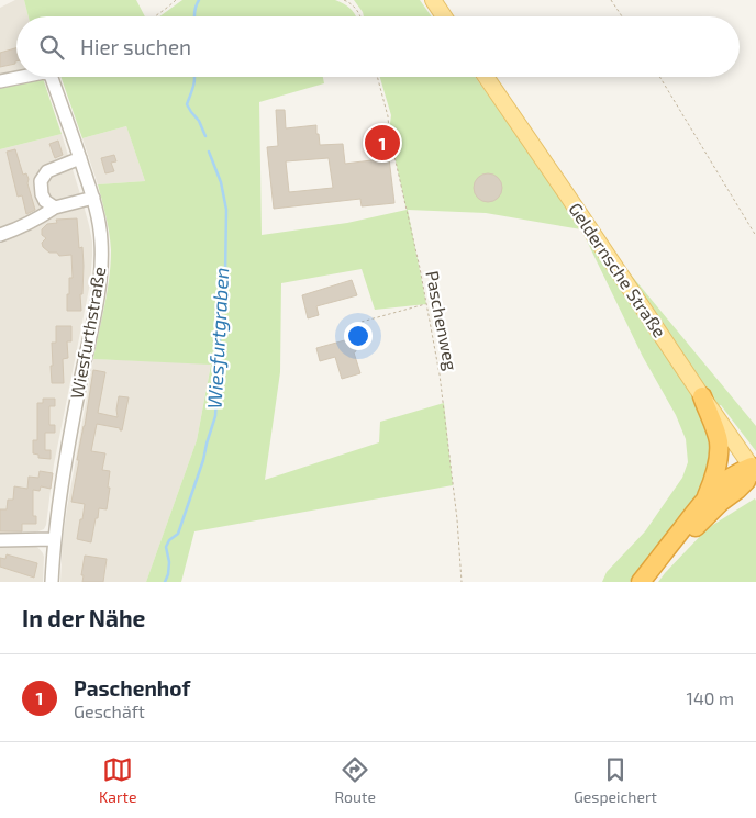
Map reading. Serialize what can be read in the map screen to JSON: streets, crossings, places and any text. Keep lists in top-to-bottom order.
{
  "streets": {
    "main road": ["Geldernsche Straße"],
    "street": ["Wiesfurthstraße"],
    "path": ["Paschenweg"]
  },
  "water": ["Wiesfurtgraben"],
  "page": {
    "search": "Hier suchen",
    "pins": "1",
    "heading": "In der Nähe",
    "list": [
      {
        "mark": "1",
        "name": "Paschenhof",
        "note": "Geschäft",
        "value": "140 m"
      }
    ],
    "nav": ["Karte", "Route", "Gespeichert"]
  }
}
